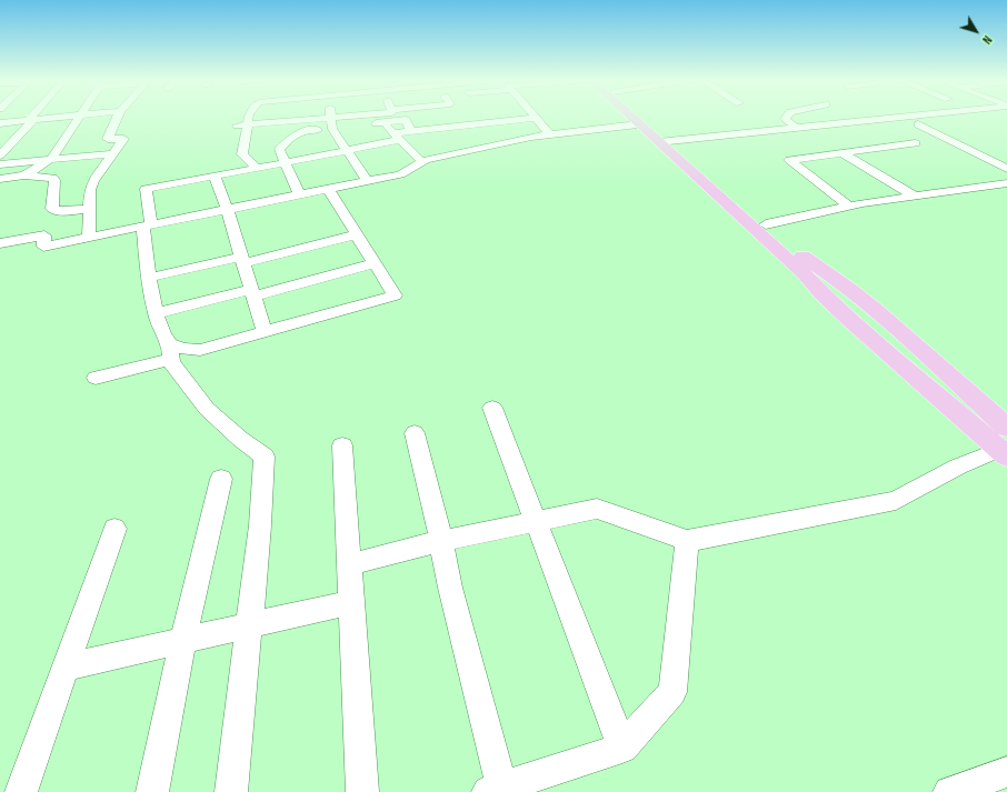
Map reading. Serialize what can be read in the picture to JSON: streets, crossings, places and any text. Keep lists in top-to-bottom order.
{
  "north": "bottom right"
}
